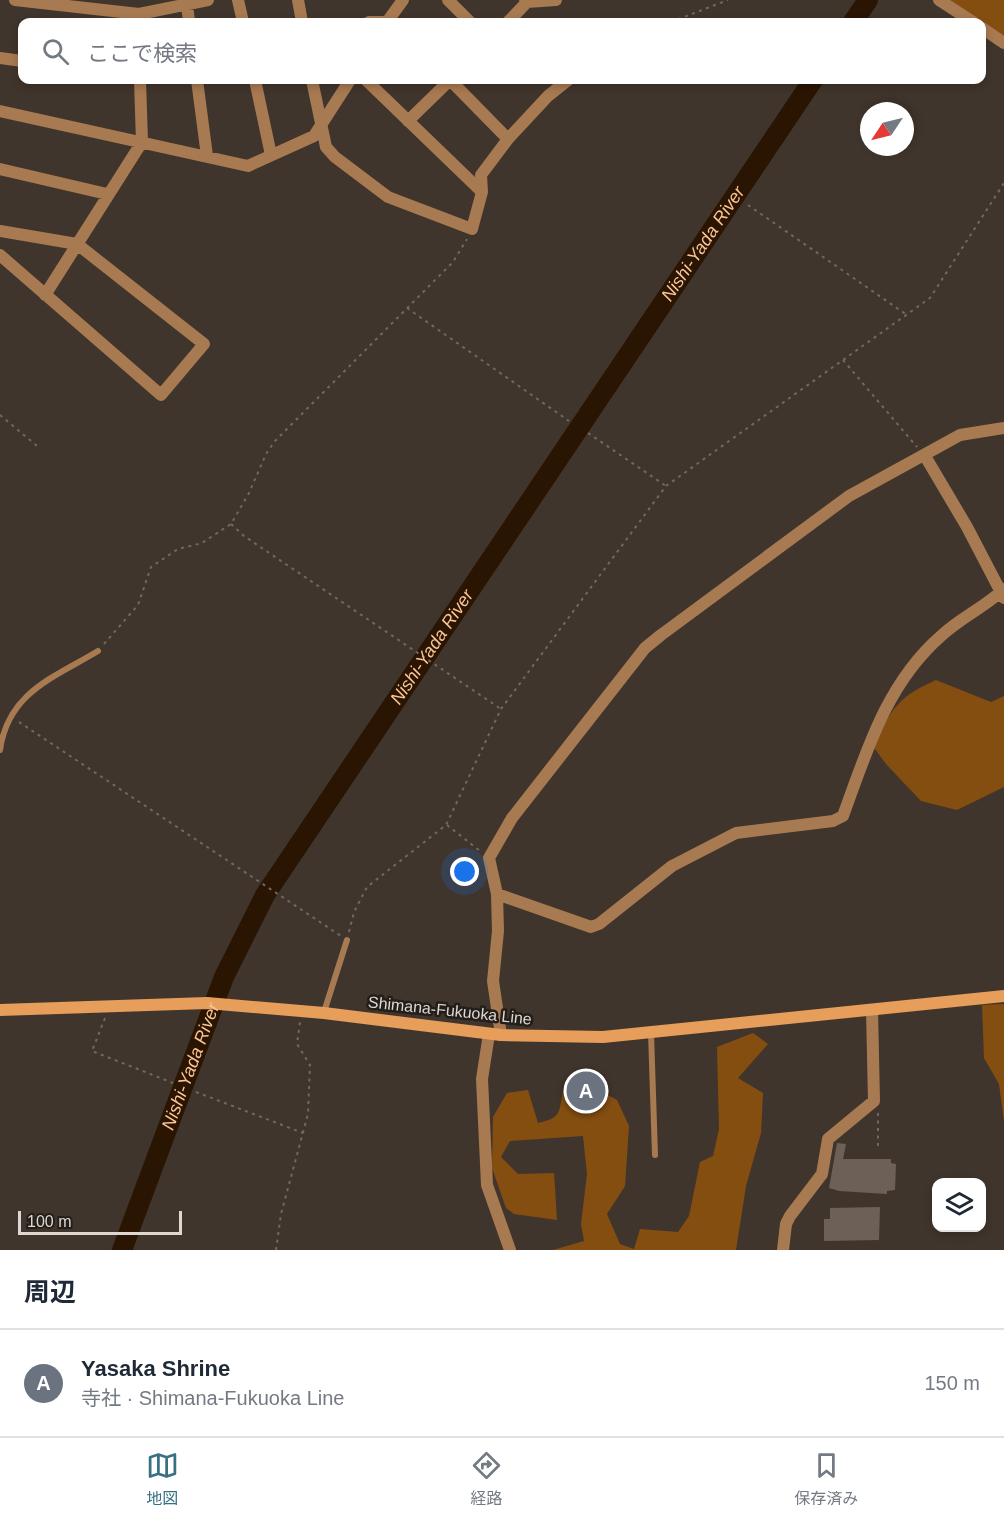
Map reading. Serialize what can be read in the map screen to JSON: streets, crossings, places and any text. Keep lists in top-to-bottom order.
{
  "streets": {
    "main road": ["Shimana-Fukuoka Line"]
  },
  "water": ["Nishi-Yada River"],
  "scale_bar": "100 m",
  "north": "bottom left",
  "page": {
    "search": "ここで検索",
    "pins": "A",
    "scale": "100 m",
    "heading": "周辺",
    "list": [
      {
        "mark": "A",
        "name": "Yasaka Shrine",
        "note": "寺社 · Shimana-Fukuoka Line",
        "value": "150 m"
      }
    ],
    "nav": ["地図", "経路", "保存済み"]
  }
}
